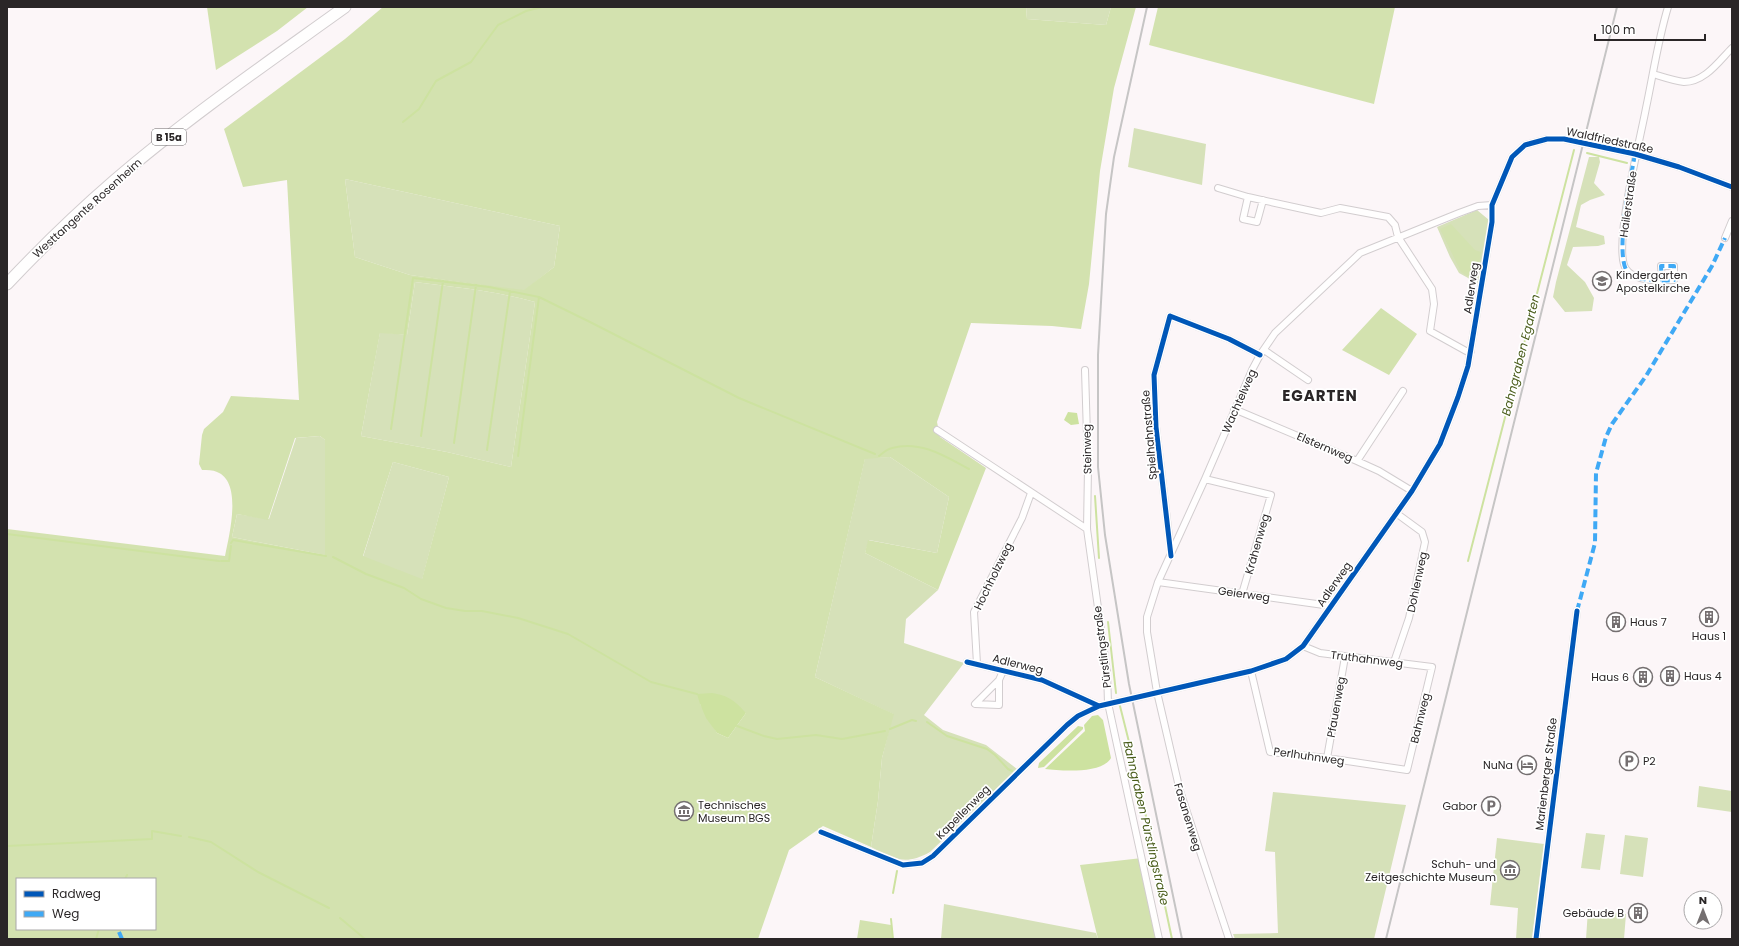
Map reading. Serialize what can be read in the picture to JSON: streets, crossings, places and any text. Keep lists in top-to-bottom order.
{
  "streets": {
    "highway": ["B 15a", "Westtangente Rosenheim"],
    "street": [
      "Waldfriedstraße",
      "Hailerstraße",
      "Adlerweg",
      "Wachtelweg",
      "Spielhahnstraße",
      "Elsternweg",
      "Steinweg",
      "Krähenweg",
      "Hochholzweg",
      "Dohlenweg",
      "Geierweg",
      "Pürstlingstraße",
      "Truthahnweg",
      "Pfauenweg",
      "Bahnweg",
      "Perlhuhnweg",
      "Marienberger Straße",
      "Kapellenweg",
      "Fasanenweg"
    ]
  },
  "crossings": [
    ["Waldfriedstraße", "Hailerstraße"],
    ["Waldfriedstraße", "Adlerweg"],
    ["Waldfriedstraße", "Wachtelweg"],
    ["Adlerweg", "Wachtelweg"],
    ["Adlerweg", "Elsternweg"],
    ["Adlerweg", "Hochholzweg"],
    ["Adlerweg", "Dohlenweg"],
    ["Adlerweg", "Geierweg"],
    ["Adlerweg", "Pürstlingstraße"],
    ["Adlerweg", "Truthahnweg"],
    ["Adlerweg", "Perlhuhnweg"],
    ["Adlerweg", "Kapellenweg"],
    ["Adlerweg", "Fasanenweg"],
    ["Wachtelweg", "Spielhahnstraße"],
    ["Wachtelweg", "Elsternweg"],
    ["Wachtelweg", "Krähenweg"],
    ["Wachtelweg", "Geierweg"],
    ["Wachtelweg", "Fasanenweg"],
    ["Steinweg", "Pürstlingstraße"],
    ["Krähenweg", "Geierweg"],
    ["Dohlenweg", "Truthahnweg"],
    ["Truthahnweg", "Pfauenweg"],
    ["Truthahnweg", "Bahnweg"],
    ["Pfauenweg", "Perlhuhnweg"],
    ["Bahnweg", "Perlhuhnweg"]
  ],
  "districts": ["EGARTEN"],
  "water": ["Bahngraben Egarten", "Bahngraben Pürstlingstraße"],
  "places": {
    "school or university": ["Kindergarten Apostelkirche"],
    "building": [
      "Haus 1",
      "Haus 7",
      "Haus 4",
      "Haus 6",
      "Gebäude B"
    ],
    "parking": ["P2", "Gabor"],
    "hotel": ["NuNa"],
    "museum": ["Technisches Museum BGS", "Schuh- und Zeitgeschichte Museum"]
  },
  "legend": ["Radweg", "Weg"],
  "scale_bar": "100 m",
  "north": "top"
}
